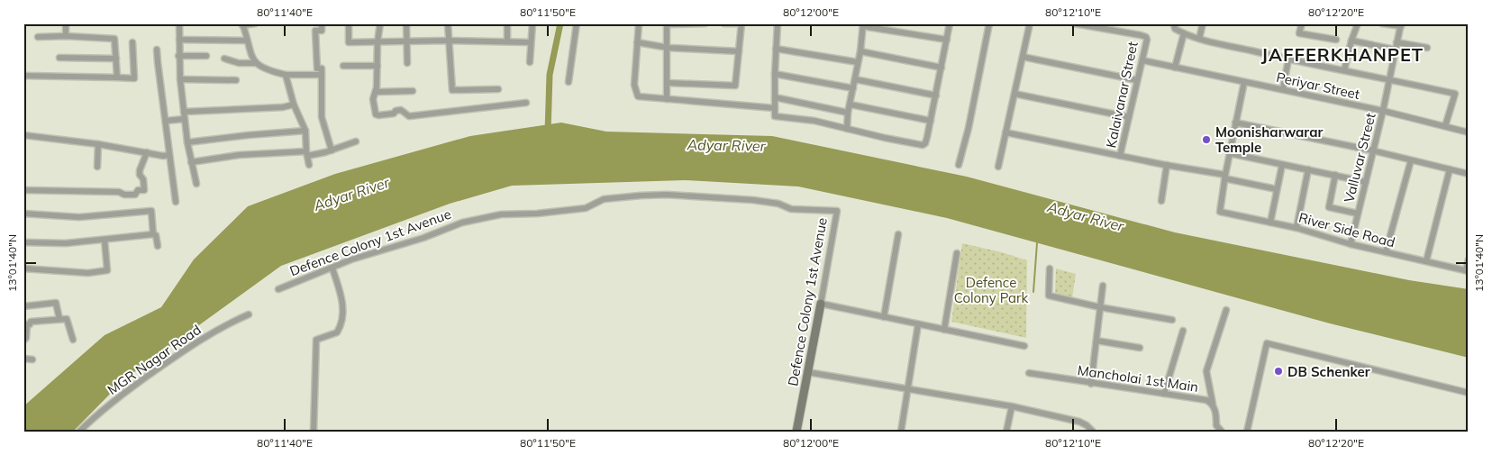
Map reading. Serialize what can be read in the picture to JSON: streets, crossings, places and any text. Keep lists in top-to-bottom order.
{
  "streets": {
    "street": [
      "Periyar Street",
      "Kalaivanar Street",
      "Valluvar Street",
      "River Side Road",
      "Defence Colony 1st Avenue",
      "MGR Nagar Road",
      "Mancholai 1st Main"
    ]
  },
  "crossings": [
    ["Periyar Street", "Kalaivanar Street"],
    ["Periyar Street", "Valluvar Street"],
    ["Valluvar Street", "River Side Road"]
  ],
  "districts": ["JAFFERKHANPET"],
  "water": ["Adyar River"],
  "parks": ["Defence Colony Park"],
  "places": ["Moonisharwarar Temple", "DB Schenker"],
  "coordinates": [
    "80°11'40\"E",
    "80°11'50\"E",
    "80°12'00\"E",
    "80°12'10\"E",
    "80°12'20\"E",
    "13°01'40\"N"
  ]
}
